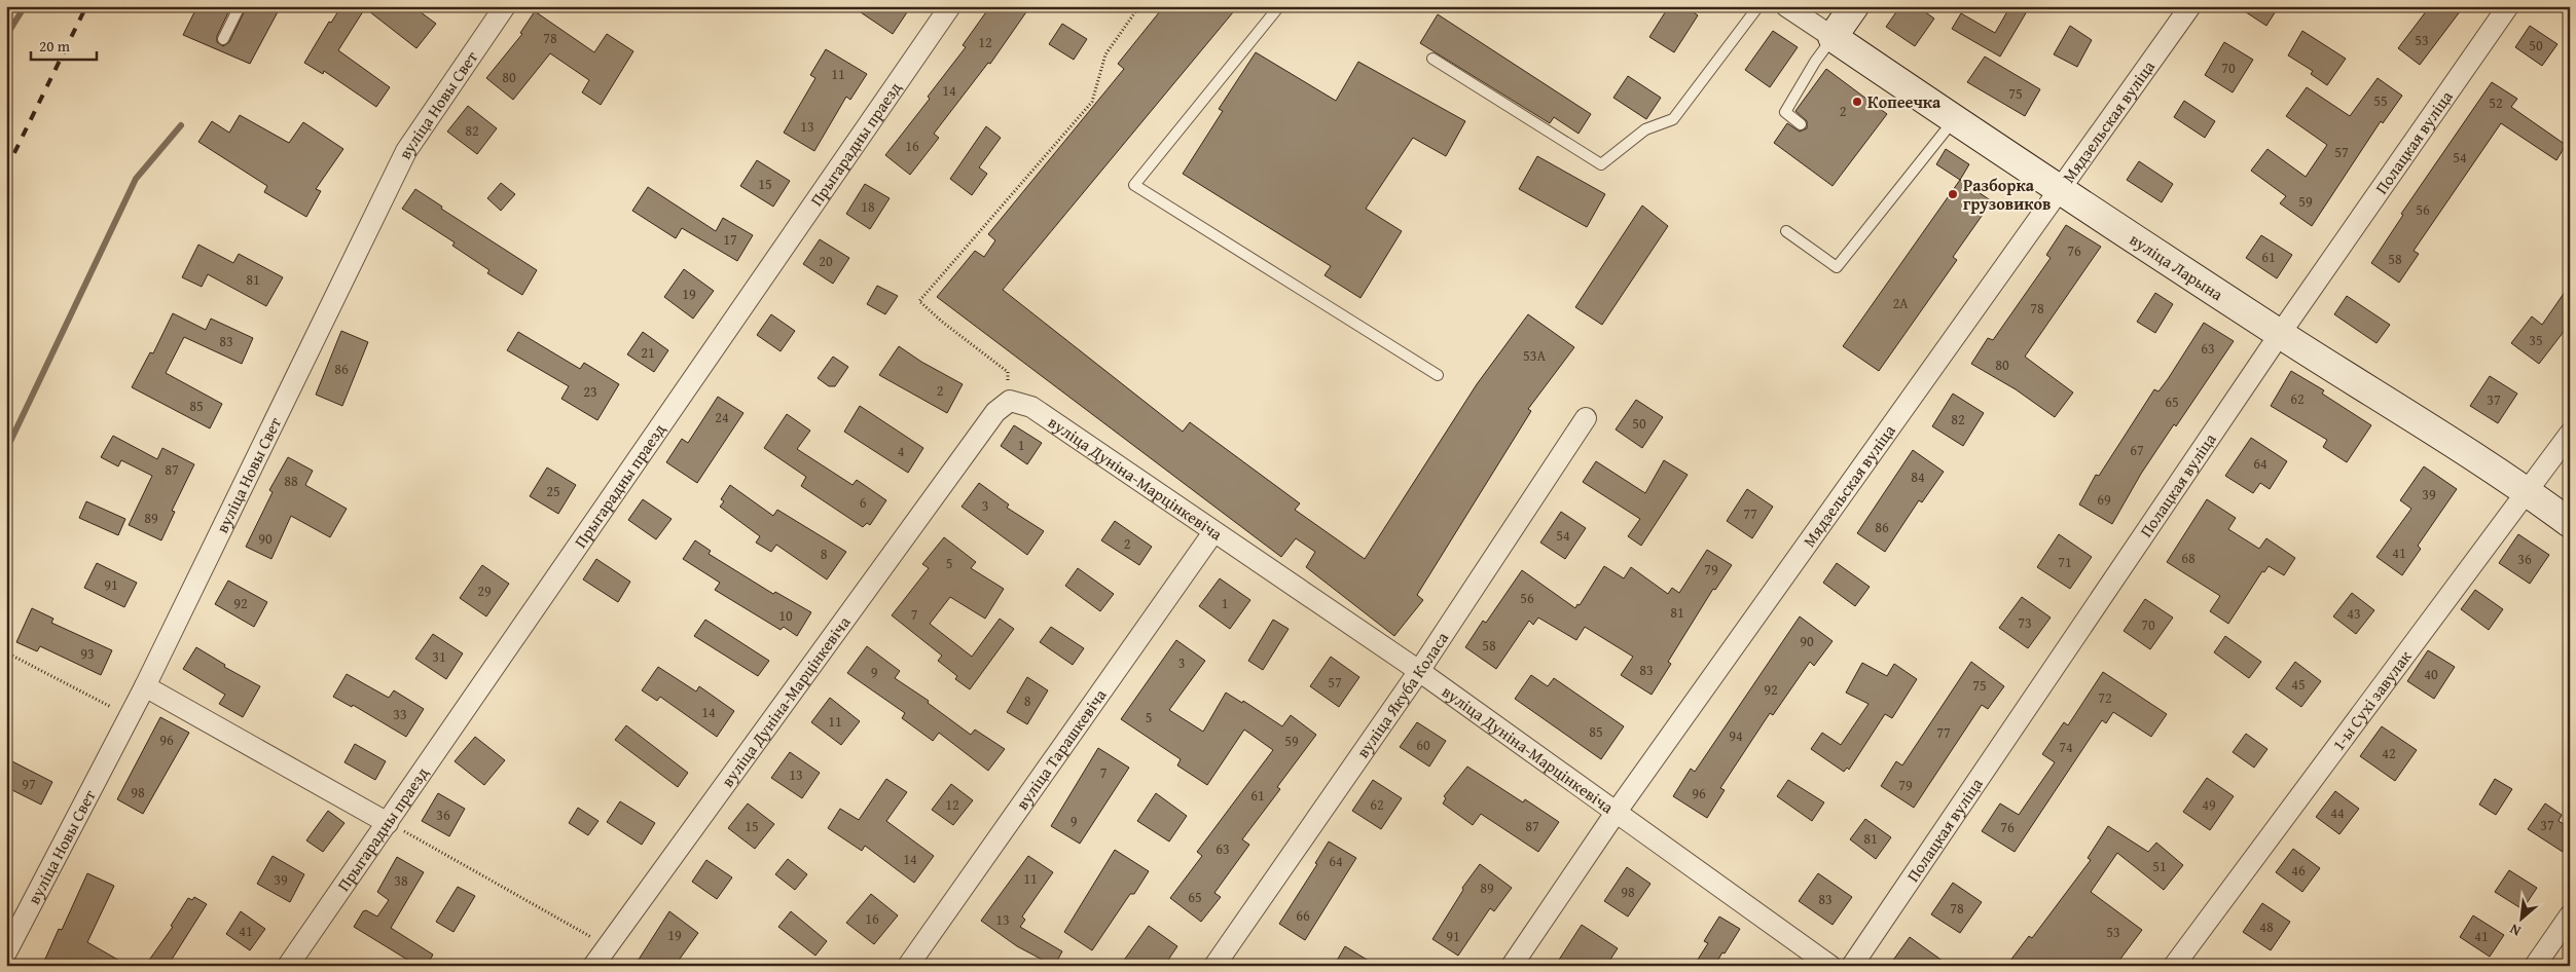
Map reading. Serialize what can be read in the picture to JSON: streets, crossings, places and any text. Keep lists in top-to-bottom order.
{
  "streets": {
    "street": [
      "вуліца Новы Свет",
      "Мядзельская вуліца",
      "Полацкая вуліца",
      "Прыгарадны праезд",
      "вуліца Ларына",
      "вуліца Дуніна-Марцінкевіча",
      "вуліца Якуба Коласа",
      "1-ы Сухі завулак",
      "вуліца Тарашкевіча"
    ]
  },
  "crossings": [
    ["Мядзельская вуліца", "вуліца Ларына"],
    ["Мядзельская вуліца", "вуліца Дуніна-Марцінкевіча"],
    ["Полацкая вуліца", "вуліца Ларына"],
    ["вуліца Ларына", "1-ы Сухі завулак"],
    ["вуліца Дуніна-Марцінкевіча", "вуліца Якуба Коласа"],
    ["вуліца Дуніна-Марцінкевіча", "вуліца Тарашкевіча"]
  ],
  "places": ["Копеечка", "Разборка грузовиков"],
  "house_numbers": [
    "78",
    "53",
    "12",
    "50",
    "70",
    "11",
    "80",
    "14",
    "75",
    "55",
    "52",
    "2",
    "13",
    "82",
    "16",
    "57",
    "54",
    "15",
    "59",
    "18",
    "56",
    "17",
    "76",
    "61",
    "58",
    "20",
    "81",
    "19",
    "2А",
    "78",
    "35",
    "83",
    "63",
    "21",
    "53А",
    "80",
    "86",
    "2",
    "23",
    "62",
    "37",
    "65",
    "85",
    "24",
    "82",
    "50",
    "1",
    "67",
    "4",
    "64",
    "87",
    "84",
    "88",
    "25",
    "39",
    "69",
    "6",
    "3",
    "77",
    "89",
    "86",
    "54",
    "90",
    "2",
    "41",
    "8",
    "68",
    "36",
    "71",
    "5",
    "79",
    "91",
    "29",
    "56",
    "92",
    "1",
    "81",
    "43",
    "7",
    "10",
    "73",
    "70",
    "90",
    "58",
    "93",
    "31",
    "3",
    "83",
    "9",
    "40",
    "57",
    "45",
    "75",
    "92",
    "72",
    "8",
    "14",
    "33",
    "5",
    "11",
    "85",
    "77",
    "94",
    "96",
    "59",
    "60",
    "74",
    "42",
    "7",
    "13",
    "97",
    "79",
    "98",
    "96",
    "61",
    "12",
    "62",
    "49",
    "44",
    "36",
    "9",
    "37",
    "15",
    "87",
    "76",
    "81",
    "63",
    "14",
    "64",
    "51",
    "46",
    "11",
    "39",
    "38",
    "89",
    "98",
    "65",
    "83",
    "78",
    "66",
    "16",
    "13",
    "48",
    "41",
    "53",
    "19",
    "91",
    "41"
  ],
  "scale_bar": "20 m",
  "north": "bottom left"
}
